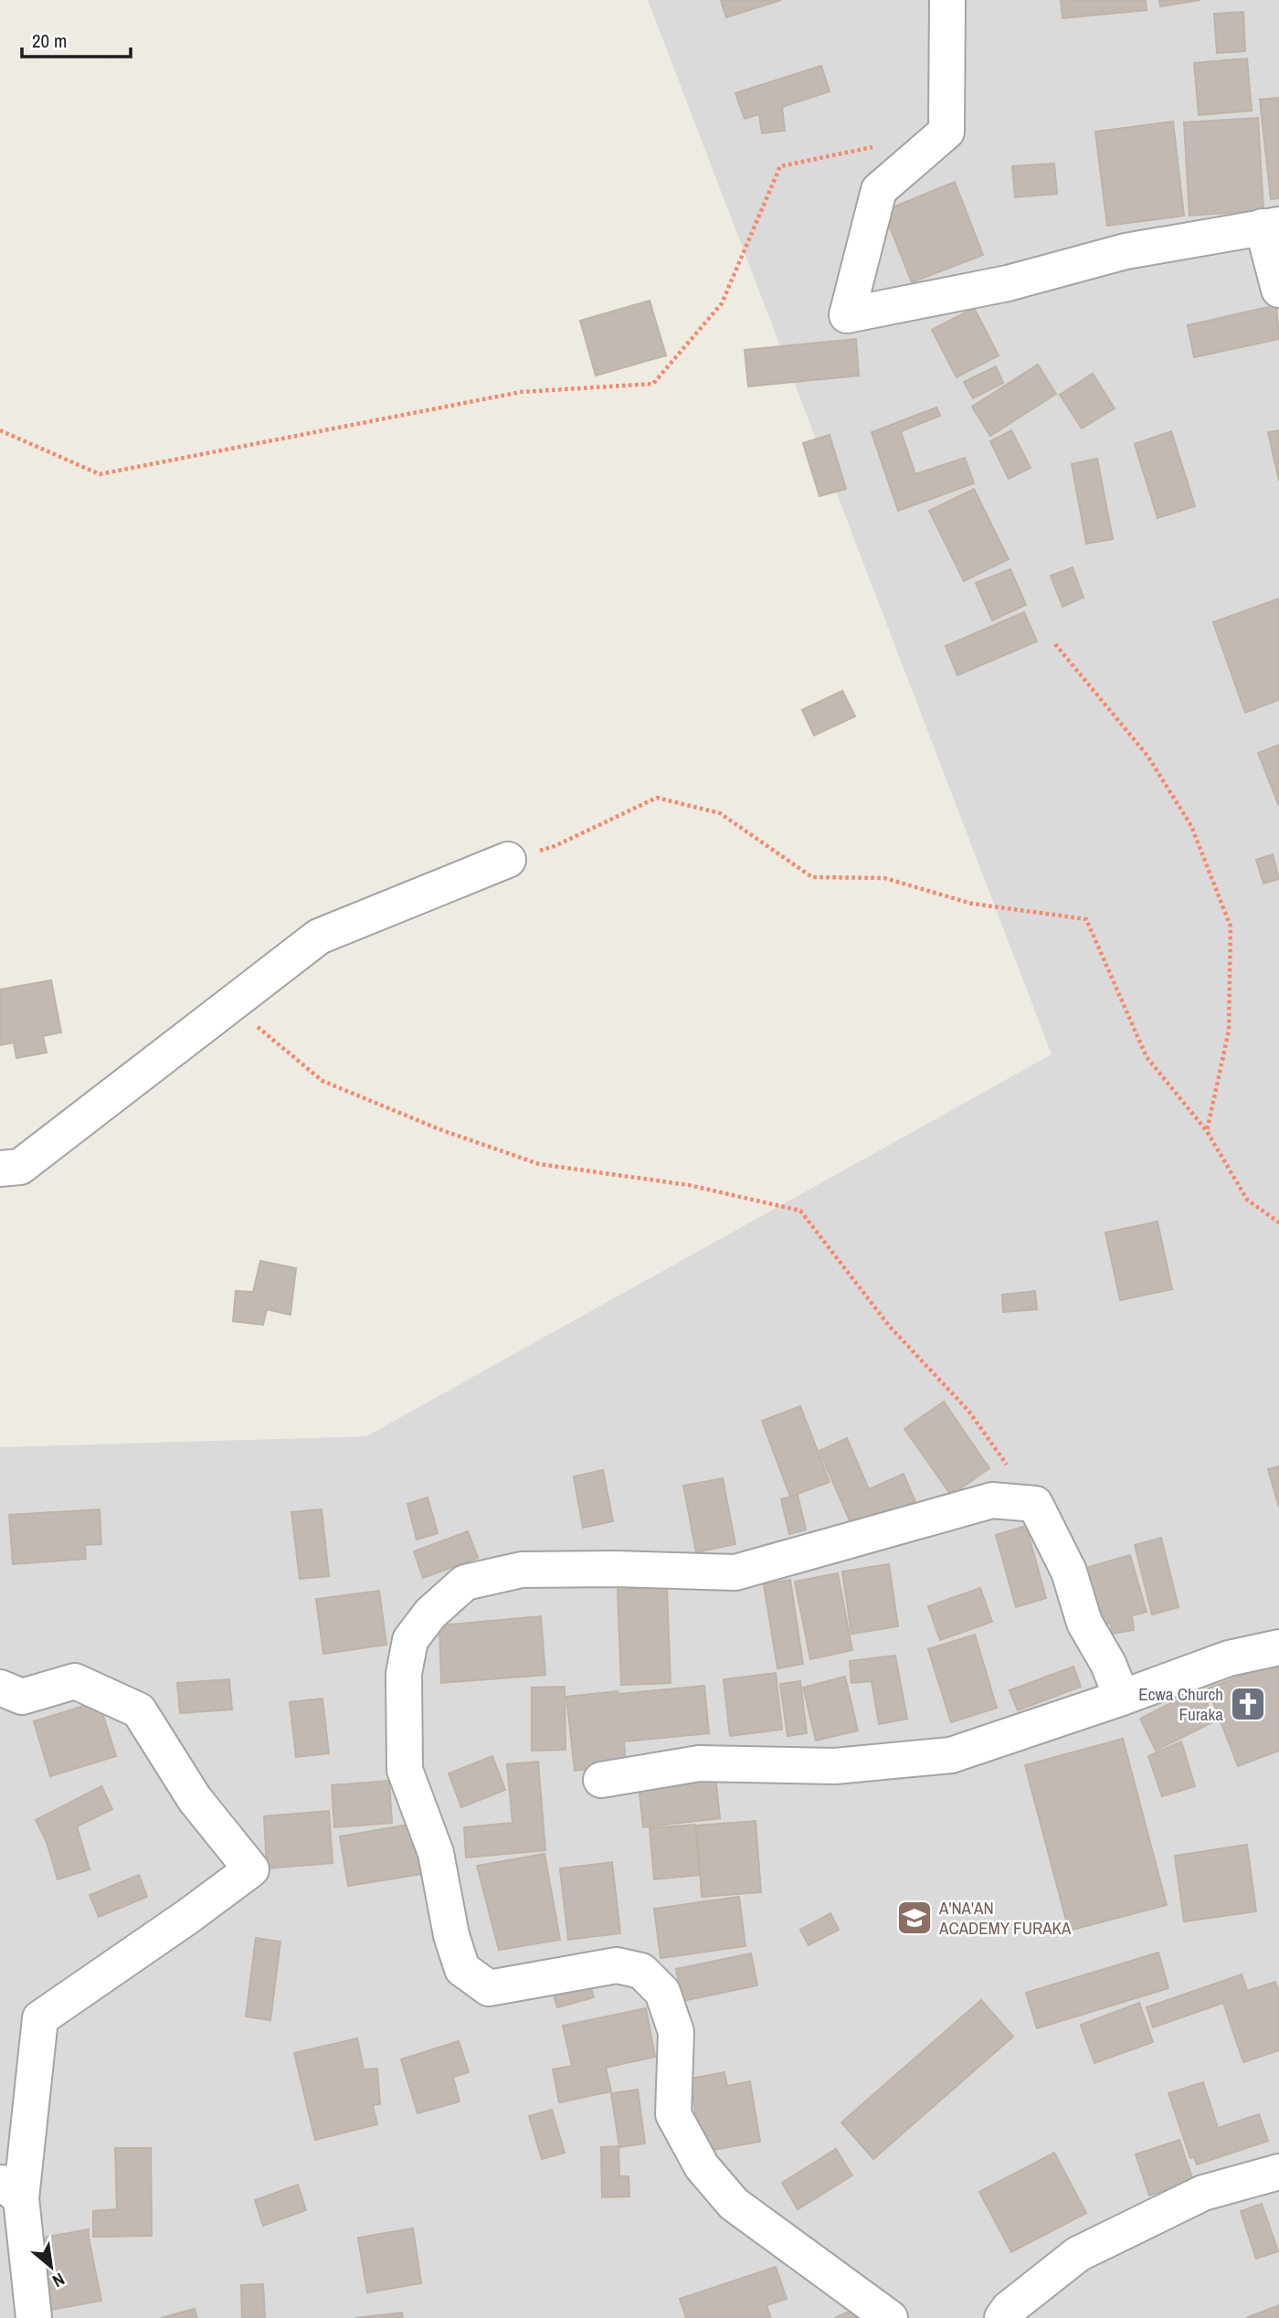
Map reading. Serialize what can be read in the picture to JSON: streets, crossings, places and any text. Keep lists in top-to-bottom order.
{
  "places": {
    "church": ["Ecwa Church Furaka"],
    "school or university": ["A'NA'AN ACADEMY FURAKA"]
  },
  "scale_bar": "20 m",
  "north": "bottom right"
}
